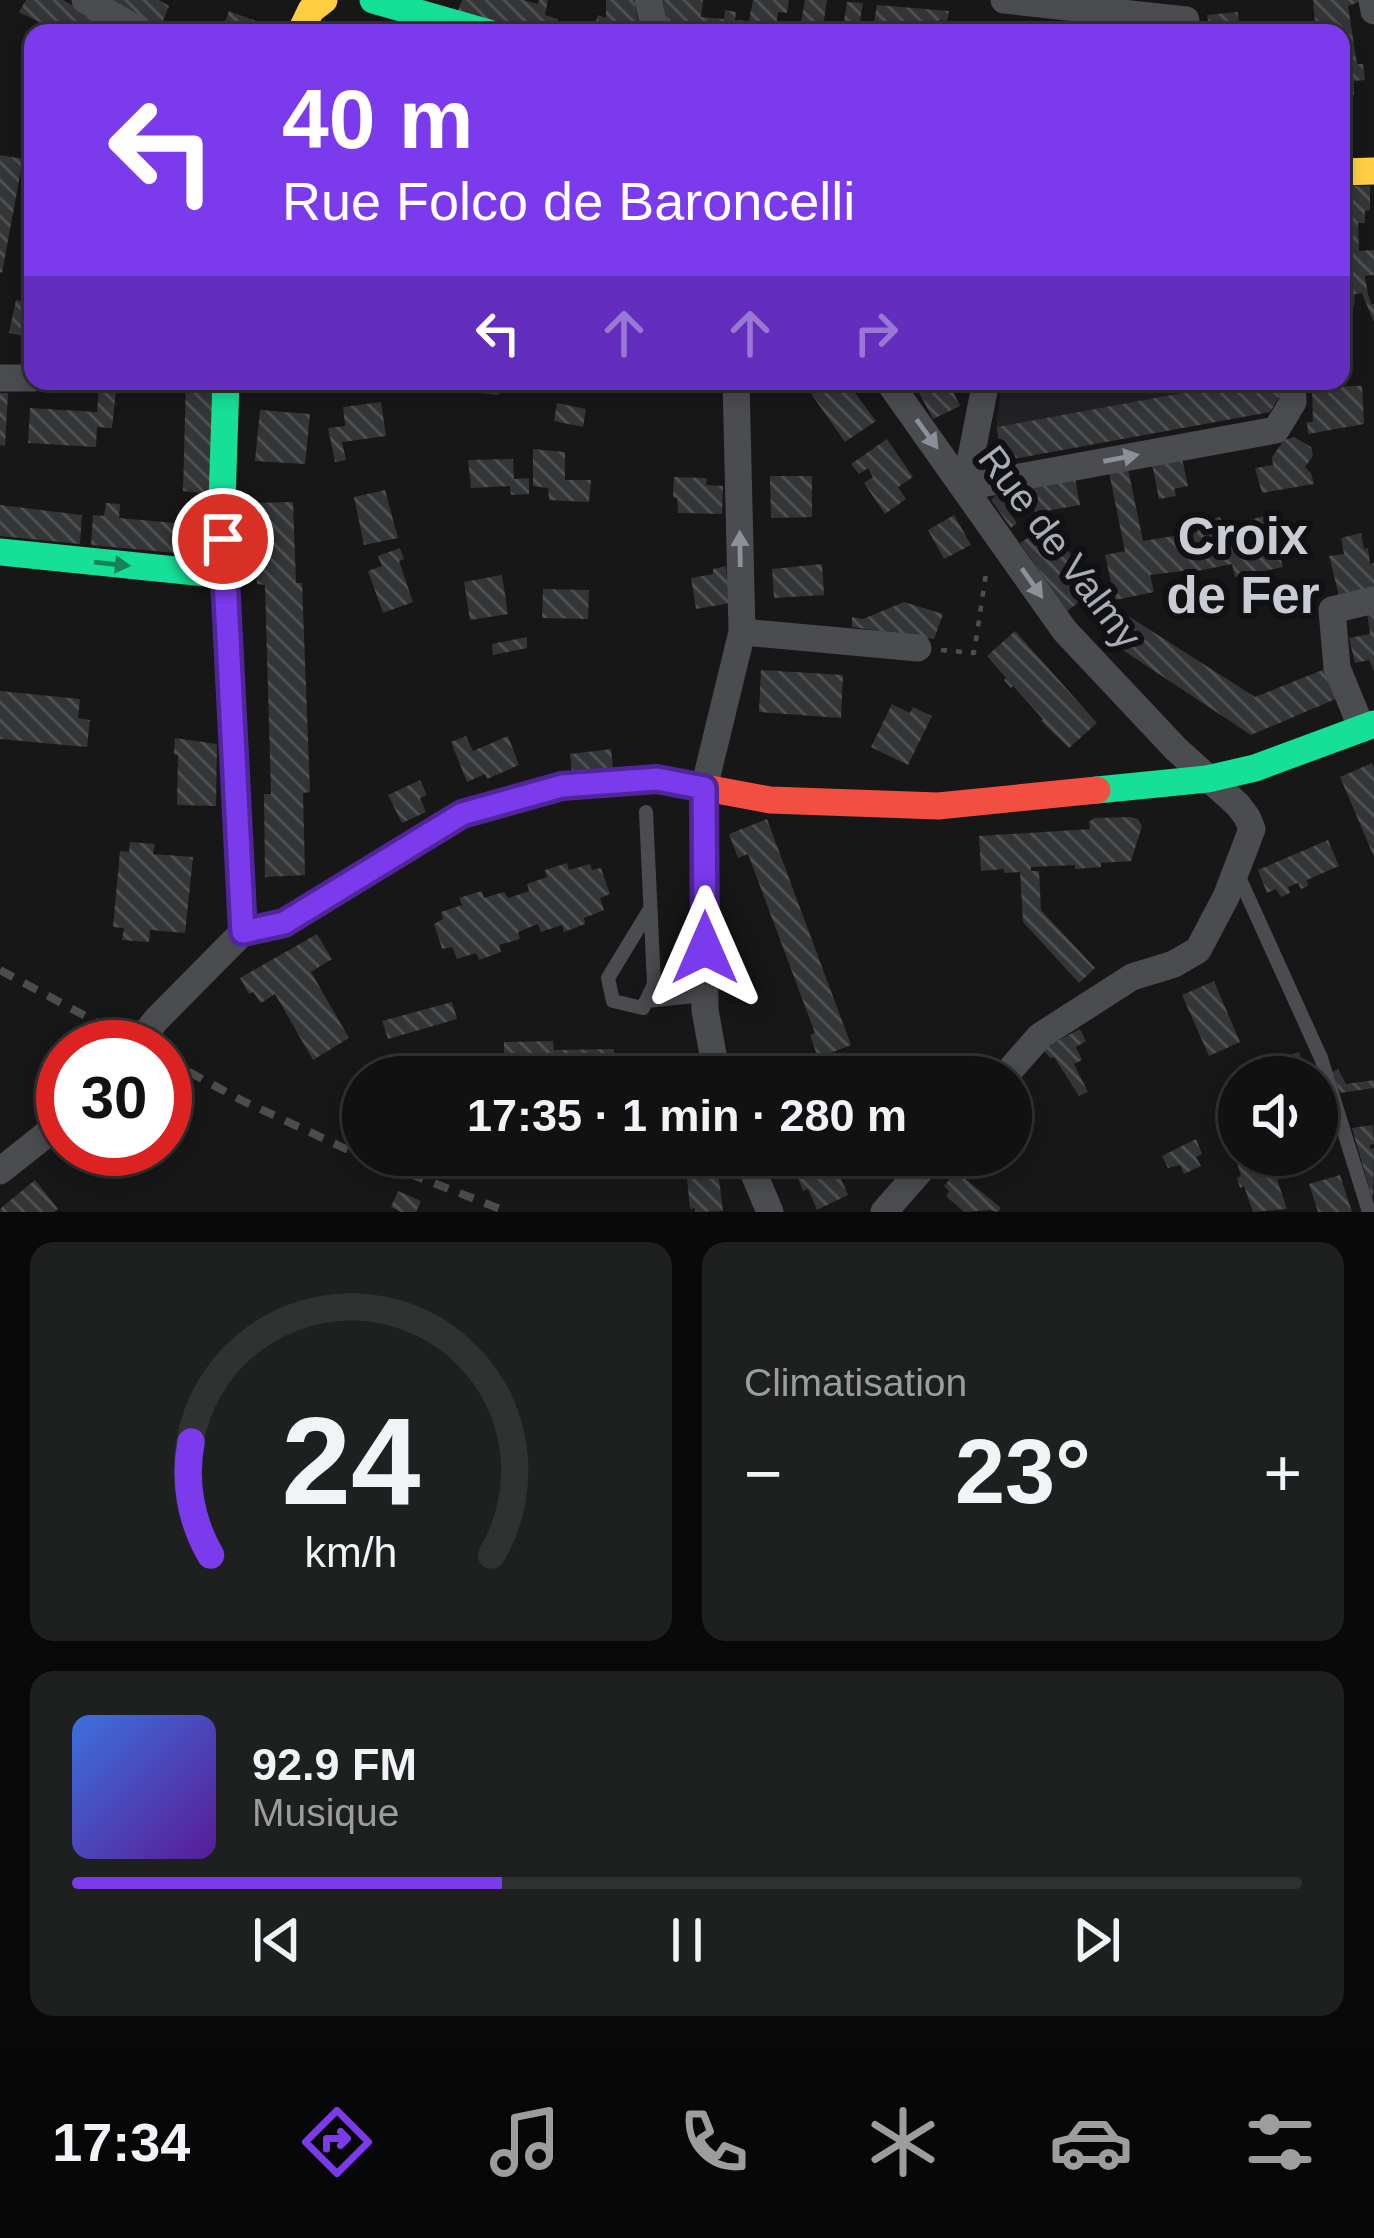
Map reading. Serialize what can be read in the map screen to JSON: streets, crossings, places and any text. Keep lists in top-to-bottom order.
{
  "streets": {
    "street": ["Rue de Valmy"]
  },
  "one_way": ["Rue de Valmy"],
  "districts": ["Croix de Fer"],
  "page": {
    "turn": ["40 m", "Rue Folco de Baroncelli"],
    "limit": "30",
    "trip": "17:35 · 1 min · 280 m",
    "tile": "Climatisation",
    "heat": ["−", "23°", "+"],
    "song": ["92.9 FM", "Musique"],
    "tabs": "17:34",
    "gauge": ["24", "km/h"]
  }
}
